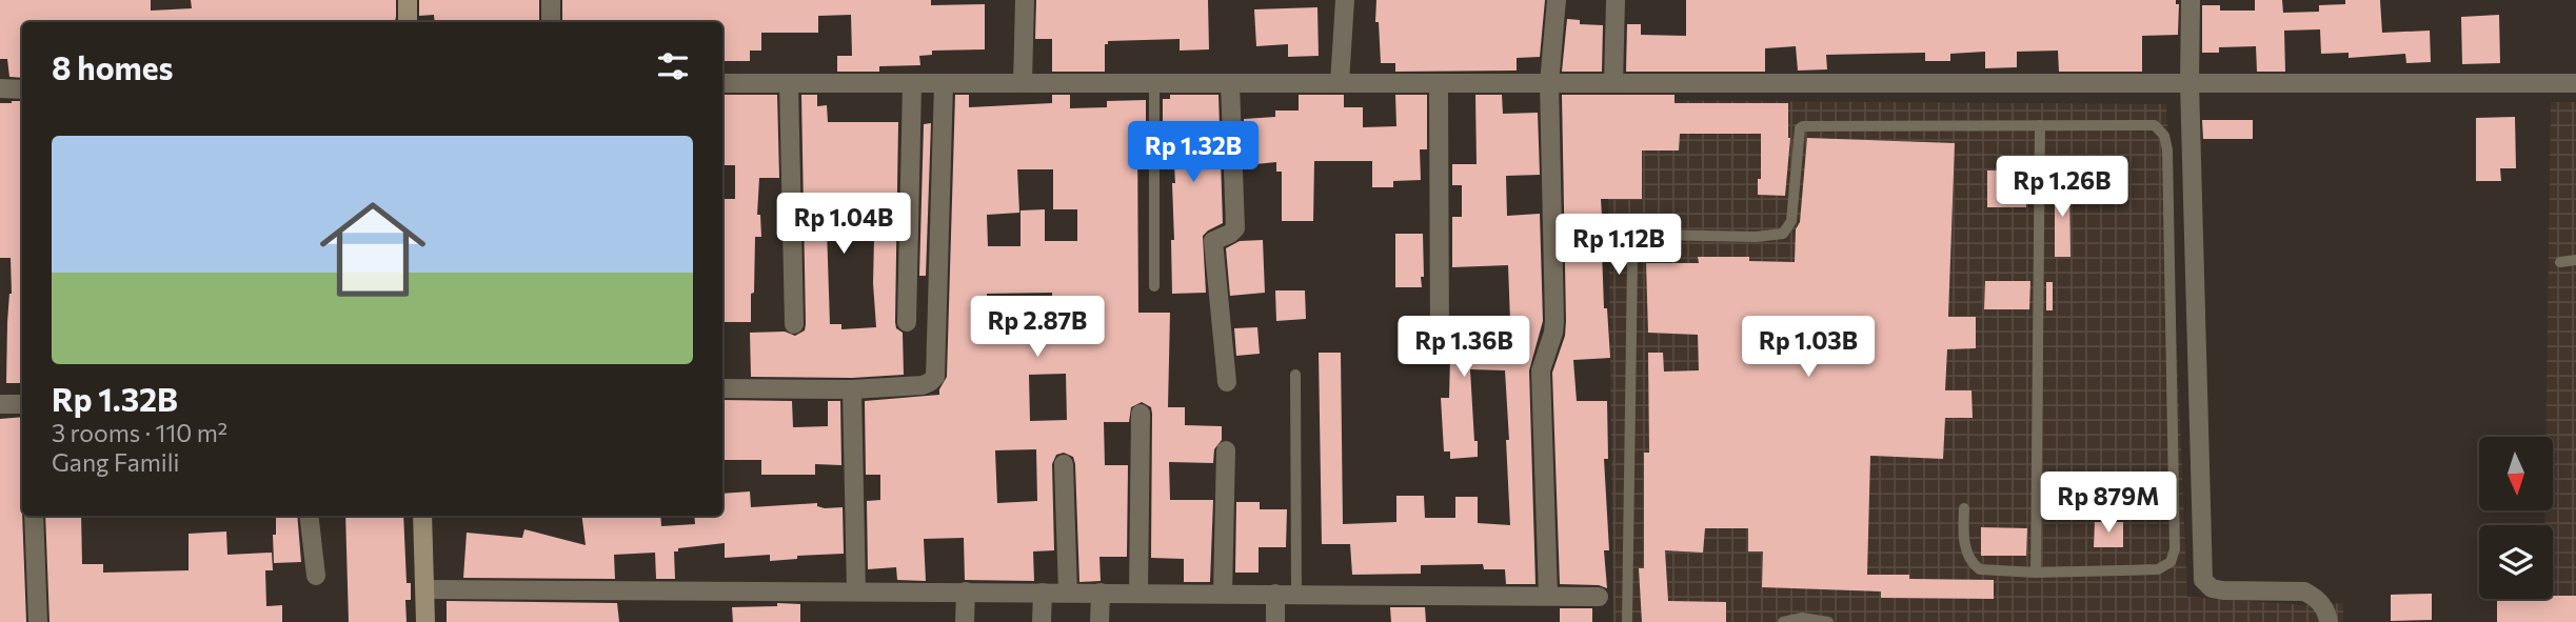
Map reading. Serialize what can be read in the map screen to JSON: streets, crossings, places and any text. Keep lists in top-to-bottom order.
{
  "north": "bottom",
  "page": {
    "heading": "8 homes",
    "list": [
      {
        "name": "Rp 1.32B",
        "note": "3 rooms · 110 m² · Gang Famili"
      }
    ],
    "price": [
      "Rp 1.32B",
      "Rp 1.26B",
      "Rp 1.04B",
      "Rp 1.12B",
      "Rp 2.87B",
      "Rp 1.36B",
      "Rp 1.03B",
      "Rp 879M"
    ]
  }
}
